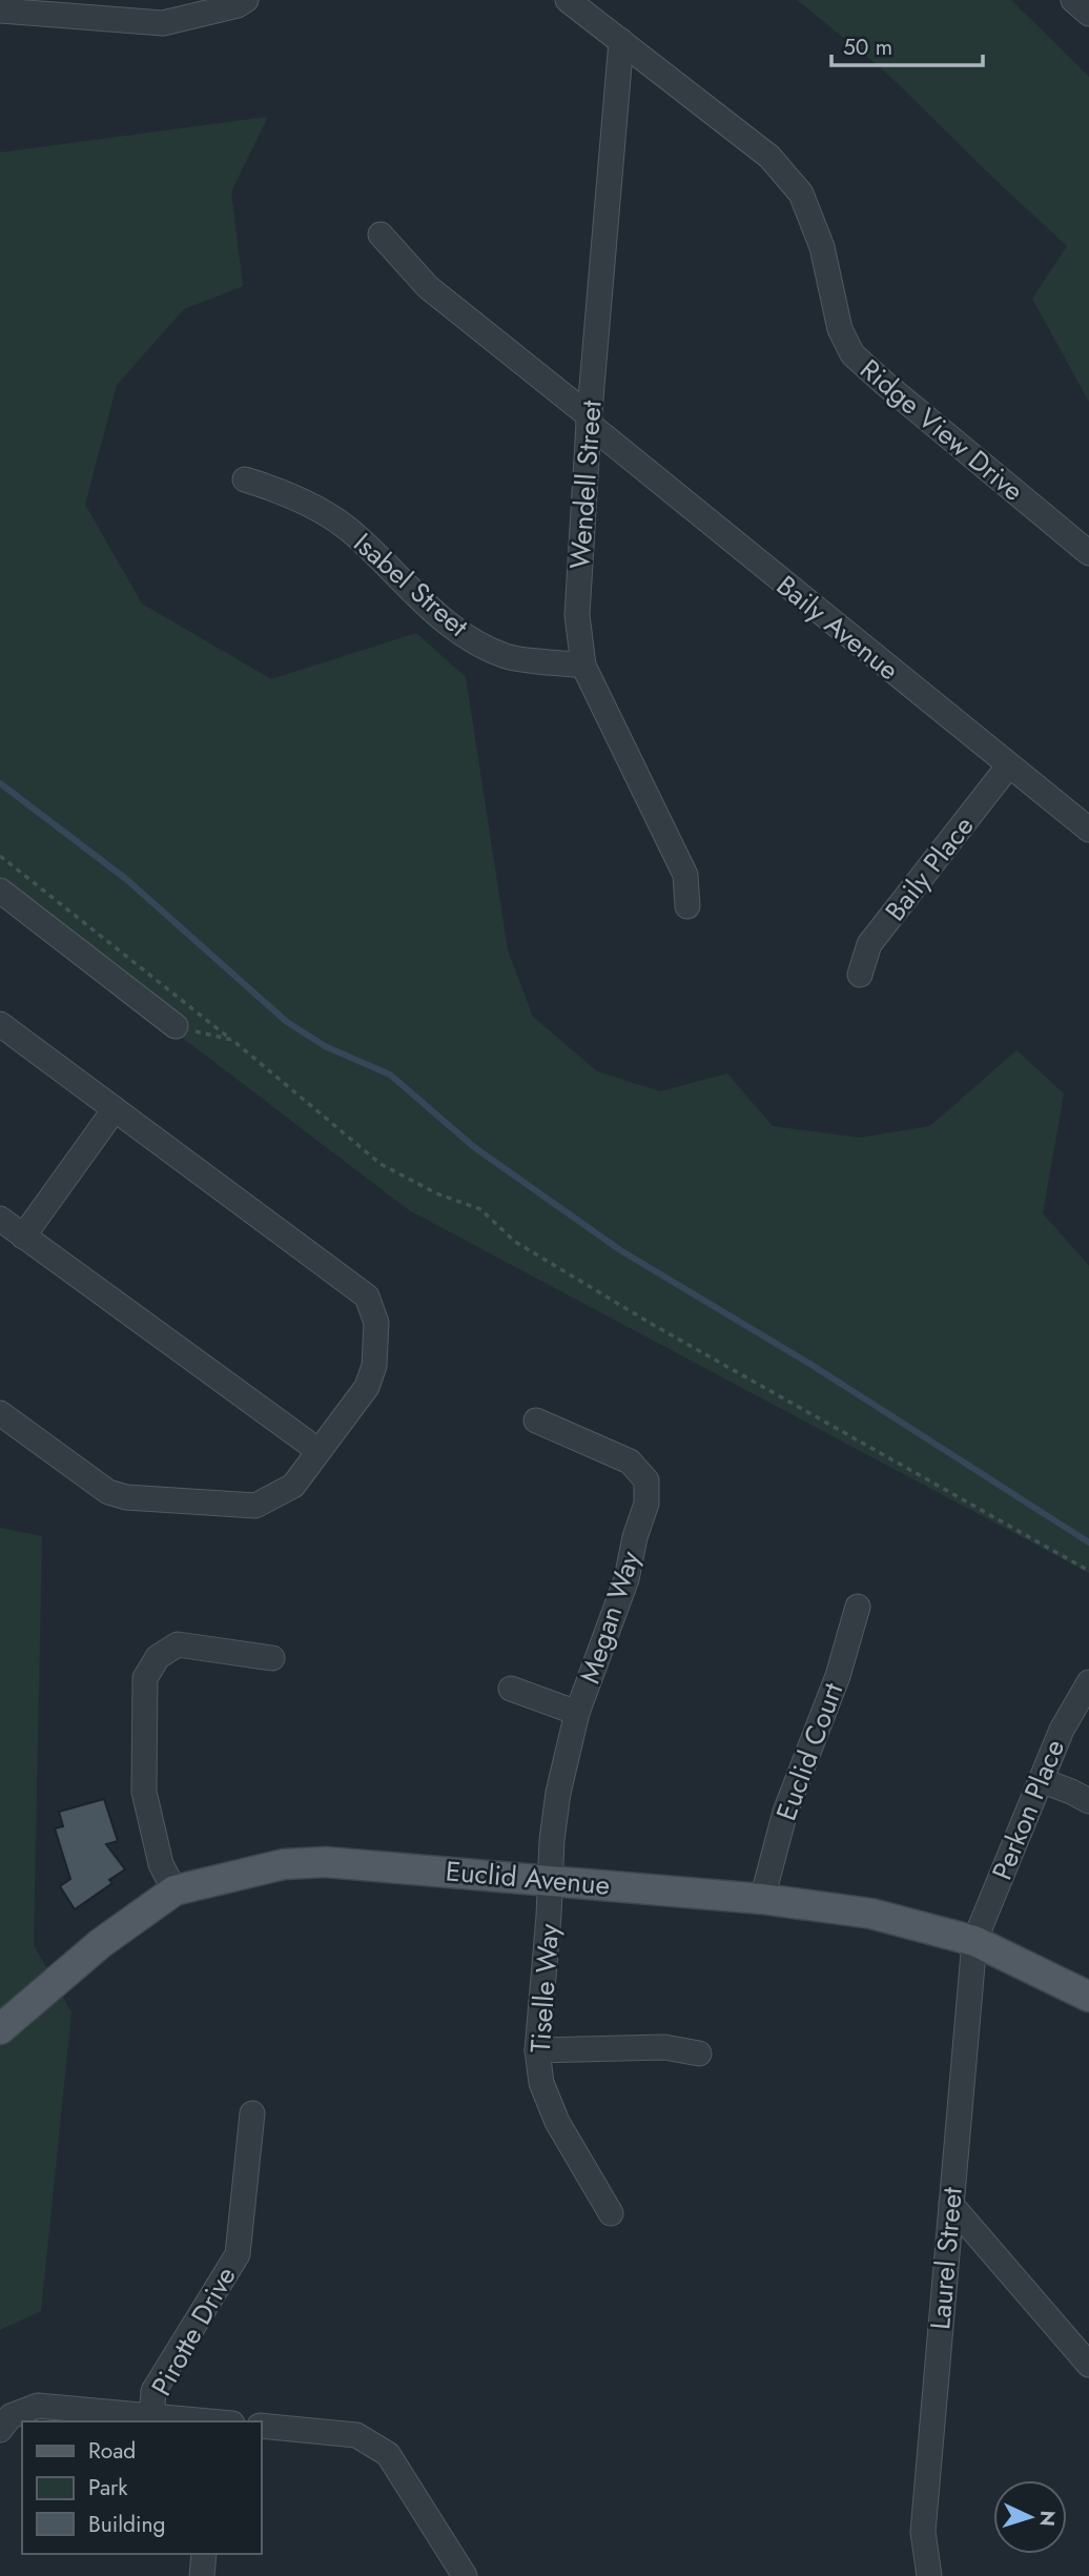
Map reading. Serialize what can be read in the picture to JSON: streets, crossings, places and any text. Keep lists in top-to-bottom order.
{
  "streets": {
    "main road": ["Euclid Avenue"],
    "street": [
      "Ridge View Drive",
      "Wendell Street",
      "Isabel Street",
      "Baily Avenue",
      "Baily Place",
      "Megan Way",
      "Euclid Court",
      "Perkon Place",
      "Tiselle Way",
      "Laurel Street",
      "Pirotte Drive"
    ]
  },
  "crossings": [
    ["Ridge View Drive", "Wendell Street"],
    ["Wendell Street", "Isabel Street"],
    ["Wendell Street", "Baily Avenue"],
    ["Baily Avenue", "Baily Place"],
    ["Megan Way", "Euclid Avenue"],
    ["Megan Way", "Tiselle Way"],
    ["Euclid Court", "Euclid Avenue"],
    ["Perkon Place", "Euclid Avenue"],
    ["Perkon Place", "Laurel Street"],
    ["Euclid Avenue", "Tiselle Way"],
    ["Euclid Avenue", "Laurel Street"]
  ],
  "legend": ["Road", "Park", "Building"],
  "scale_bar": "50 m",
  "north": "right"
}
